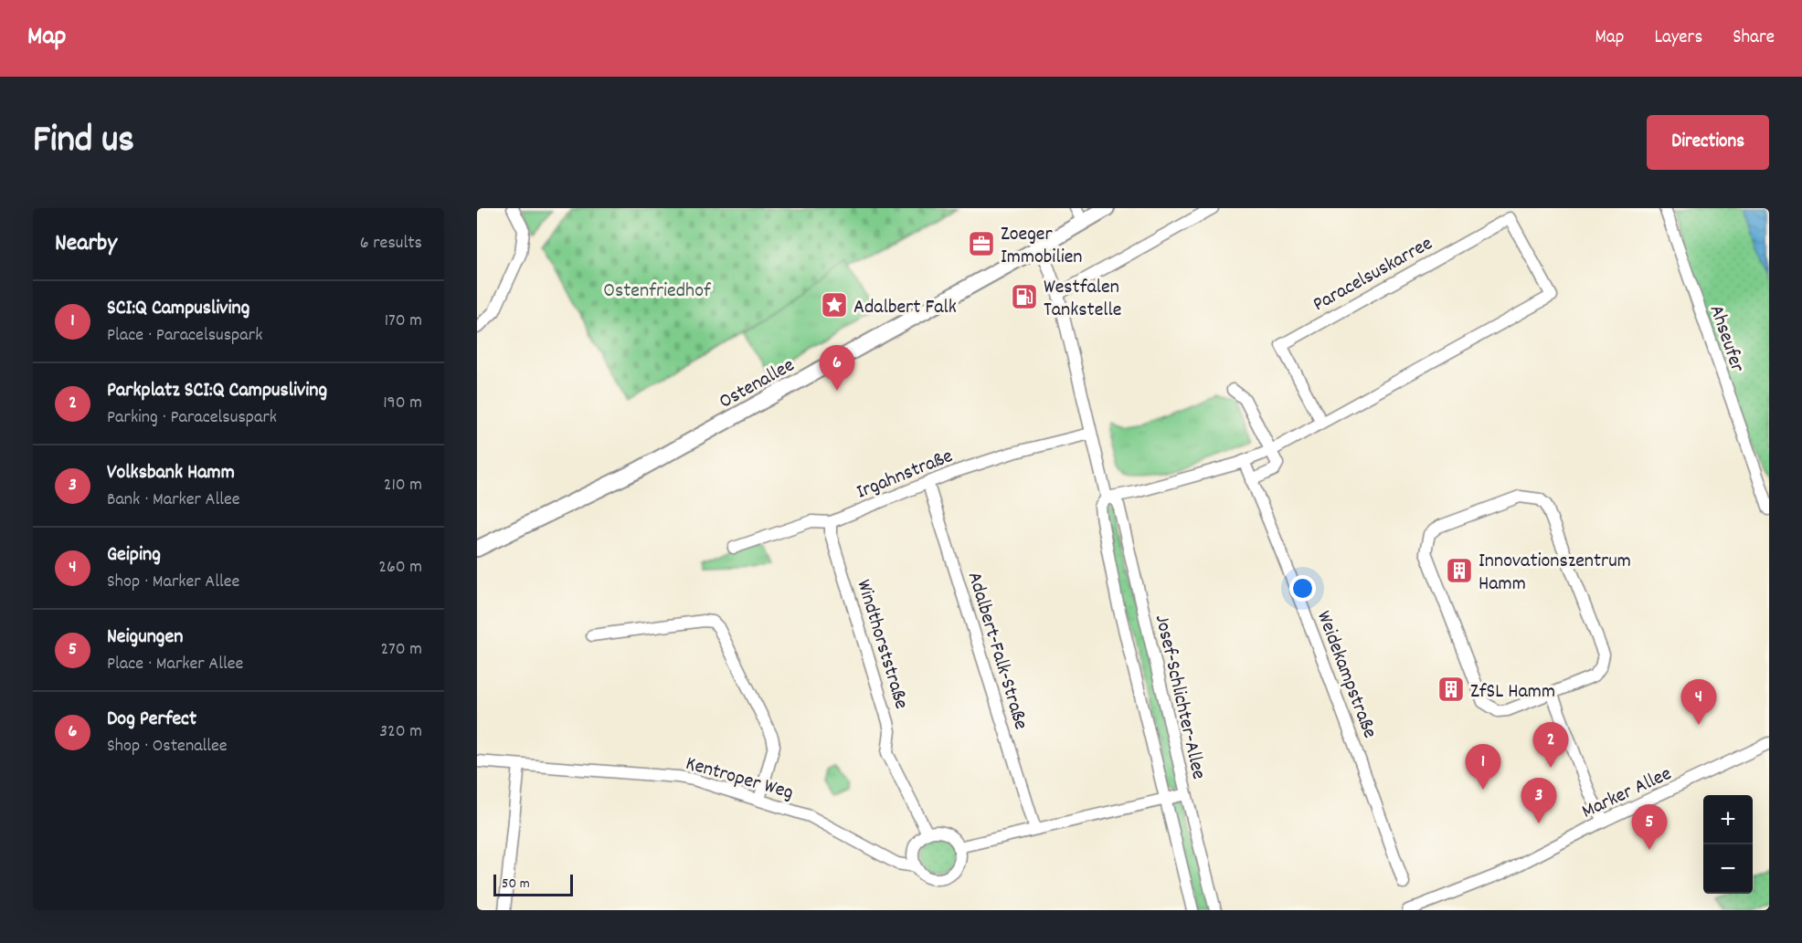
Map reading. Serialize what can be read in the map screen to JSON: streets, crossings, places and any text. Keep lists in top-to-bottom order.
{
  "streets": {
    "main road": ["Ostenallee"],
    "street": [
      "Paracelsuskarree",
      "Ahseufer",
      "Irgahnstraße",
      "Windthorststraße",
      "Adalbert-Falk-Straße",
      "Weidekampstraße",
      "Josef-Schlichter-Allee",
      "Kentroper Weg",
      "Marker Allee"
    ]
  },
  "crossings": [
    ["Paracelsuskarree", "Weidekampstraße"],
    ["Paracelsuskarree", "Josef-Schlichter-Allee"],
    ["Ostenallee", "Josef-Schlichter-Allee"],
    ["Irgahnstraße", "Windthorststraße"],
    ["Irgahnstraße", "Adalbert-Falk-Straße"],
    ["Irgahnstraße", "Josef-Schlichter-Allee"],
    ["Windthorststraße", "Kentroper Weg"]
  ],
  "parks": ["Ostenfriedhof"],
  "places": {
    "office": ["Zoeger Immobilien"],
    "fuel station": ["Westfalen Tankstelle"],
    "place": ["Adalbert Falk"],
    "building": ["Innovationszentrum Hamm", "ZfSL Hamm"]
  },
  "scale_bar": "50 m",
  "page": {
    "header": "Map",
    "nav": ["Map", "Layers", "Share"],
    "title": "Find us",
    "buttons": "Directions",
    "heading": ["Nearby", "6 results"],
    "list": [
      {
        "mark": "1",
        "name": "SCI:Q Campusliving",
        "note": "Place · Paracelsuspark",
        "value": "170 m"
      },
      {
        "mark": "2",
        "name": "Parkplatz SCI:Q Campusliving",
        "note": "Parking · Paracelsuspark",
        "value": "190 m"
      },
      {
        "mark": "3",
        "name": "Volksbank Hamm",
        "note": "Bank · Marker Allee",
        "value": "210 m"
      },
      {
        "mark": "4",
        "name": "Geiping",
        "note": "Shop · Marker Allee",
        "value": "260 m"
      },
      {
        "mark": "5",
        "name": "Neigungen",
        "note": "Place · Marker Allee",
        "value": "270 m"
      },
      {
        "mark": "6",
        "name": "Dog Perfect",
        "note": "Shop · Ostenallee",
        "value": "320 m"
      }
    ],
    "pins": [
      "6",
      "4",
      "2",
      "1",
      "3",
      "5"
    ],
    "map_buttons": ["+", "−"],
    "scale": "50 m"
  }
}
